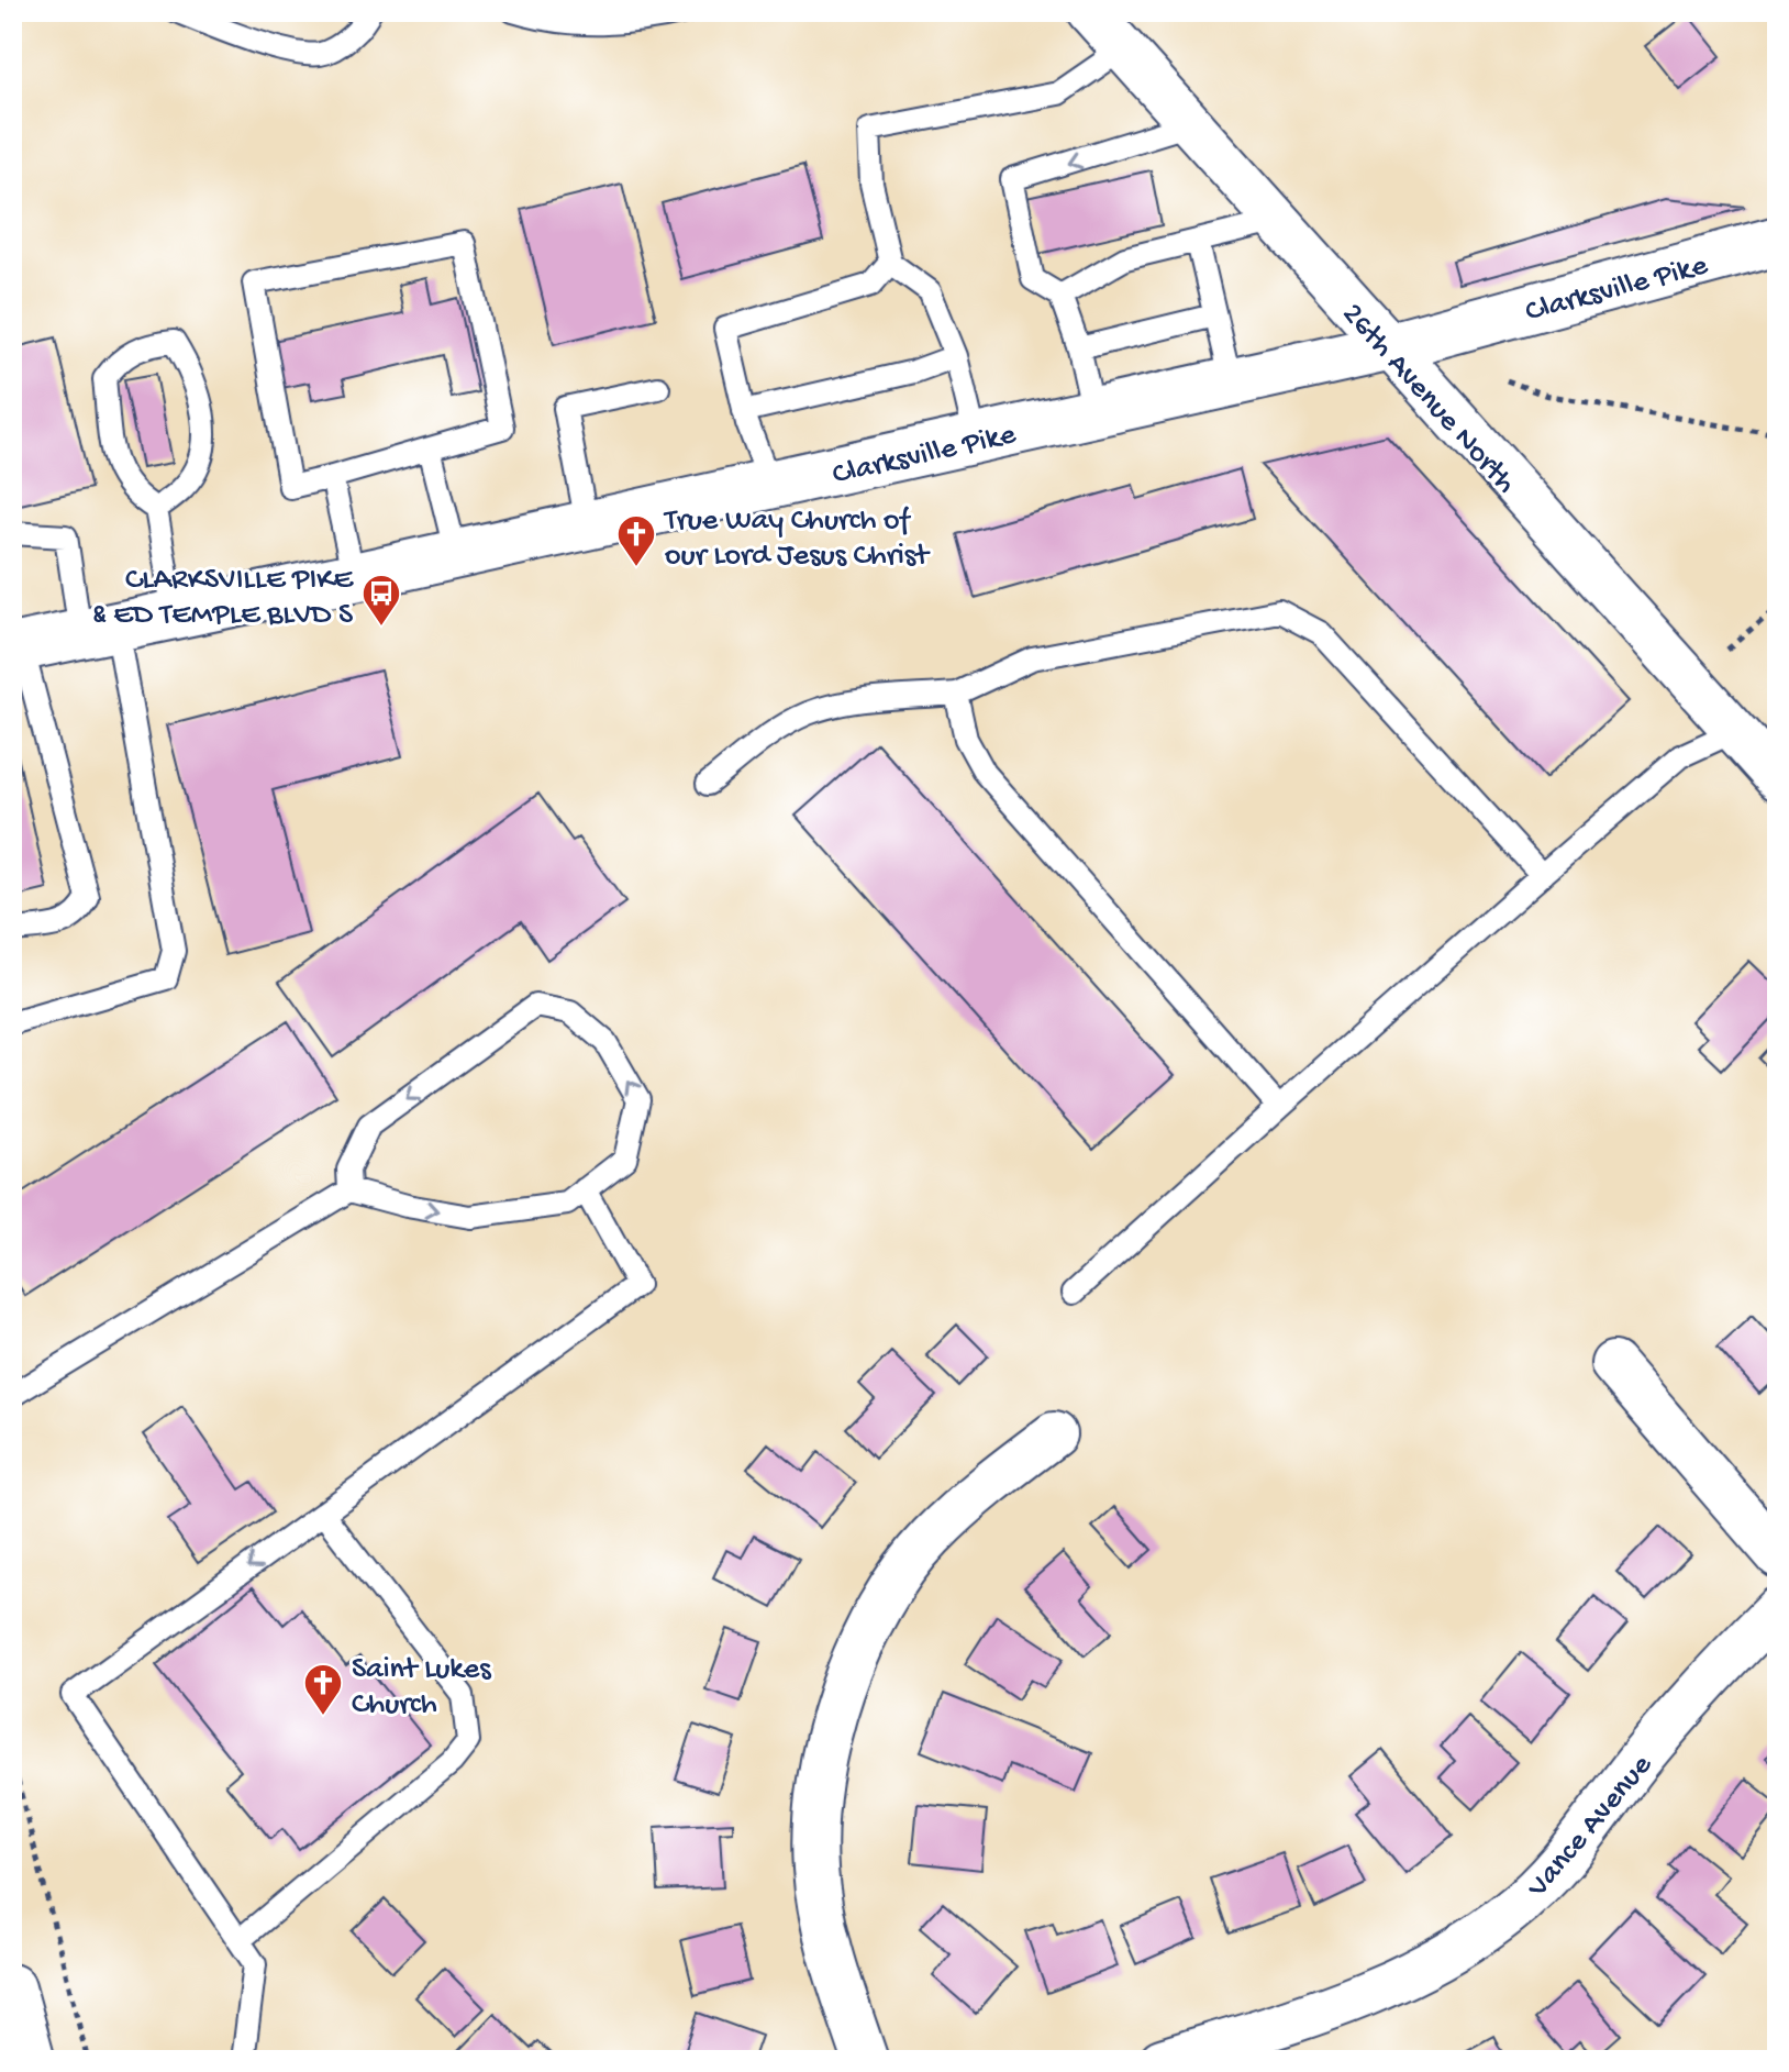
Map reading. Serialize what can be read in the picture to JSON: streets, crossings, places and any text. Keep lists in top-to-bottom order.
{
  "streets": {
    "main road": ["Clarksville Pike"],
    "street": ["26th Avenue North", "Vance Avenue"]
  },
  "crossings": [
    ["Clarksville Pike", "26th Avenue North"]
  ],
  "places": {
    "church": ["True Way Church of our Lord Jesus Christ", "Saint Lukes Church"],
    "bus stop": ["CLARKSVILLE PIKE & ED TEMPLE BLVD S"]
  }
}
